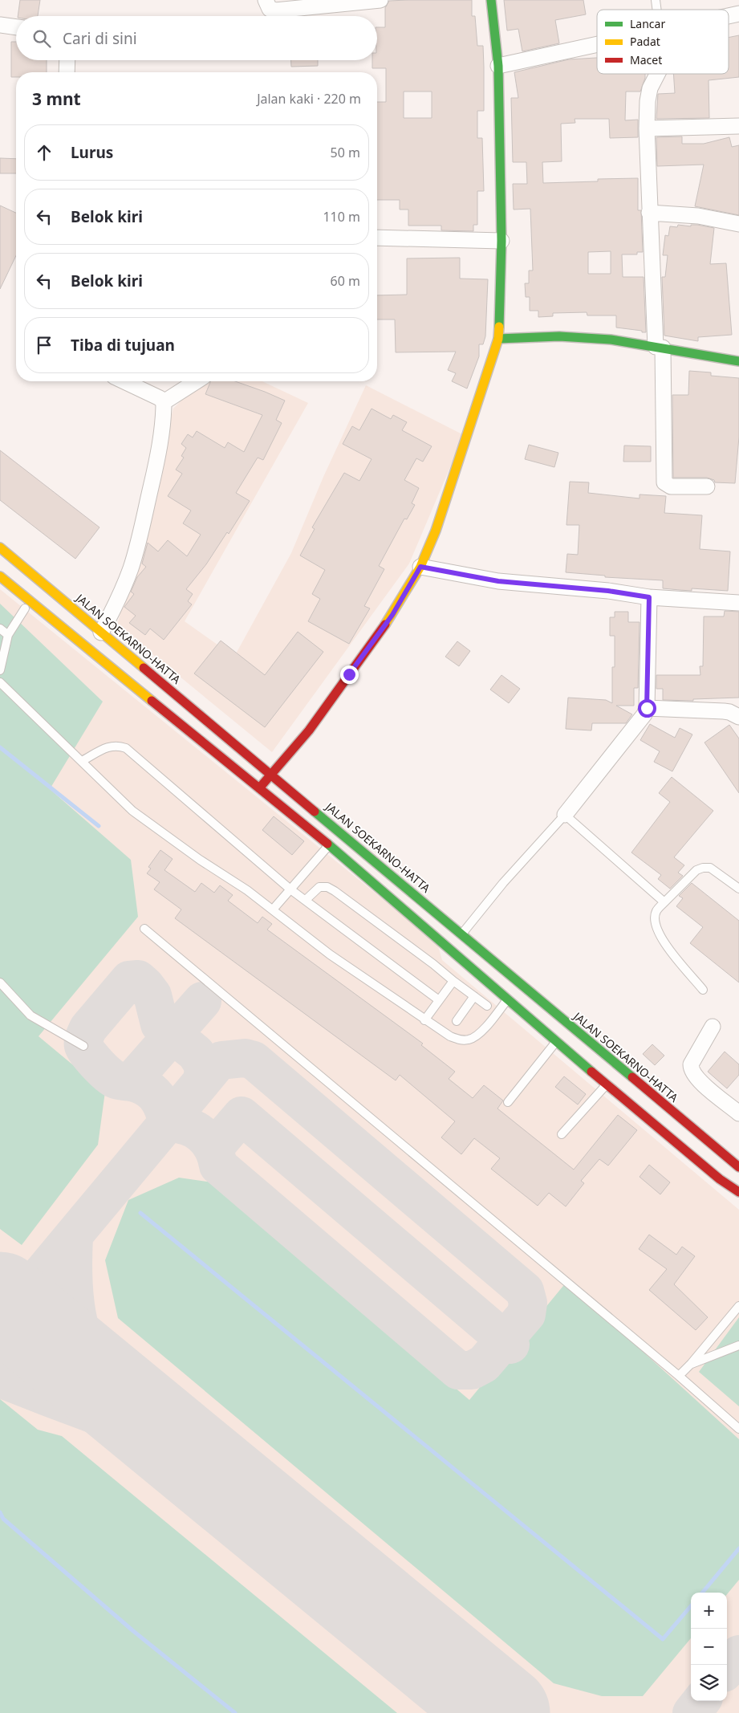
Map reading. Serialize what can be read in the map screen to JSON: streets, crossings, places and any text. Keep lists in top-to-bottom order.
{
  "streets": {
    "main road": ["JALAN SOEKARNO-HATTA"]
  },
  "legend": ["Lancar", "Padat", "Macet"],
  "page": {
    "search": "Cari di sini",
    "heading": ["3 mnt", "Jalan kaki · 220 m"],
    "list": [
      ["Lurus", "50 m"],
      ["Belok kiri", "110 m"],
      ["Belok kiri", "60 m"],
      "Tiba di tujuan"
    ],
    "map_buttons": ["+", "−"]
  }
}
